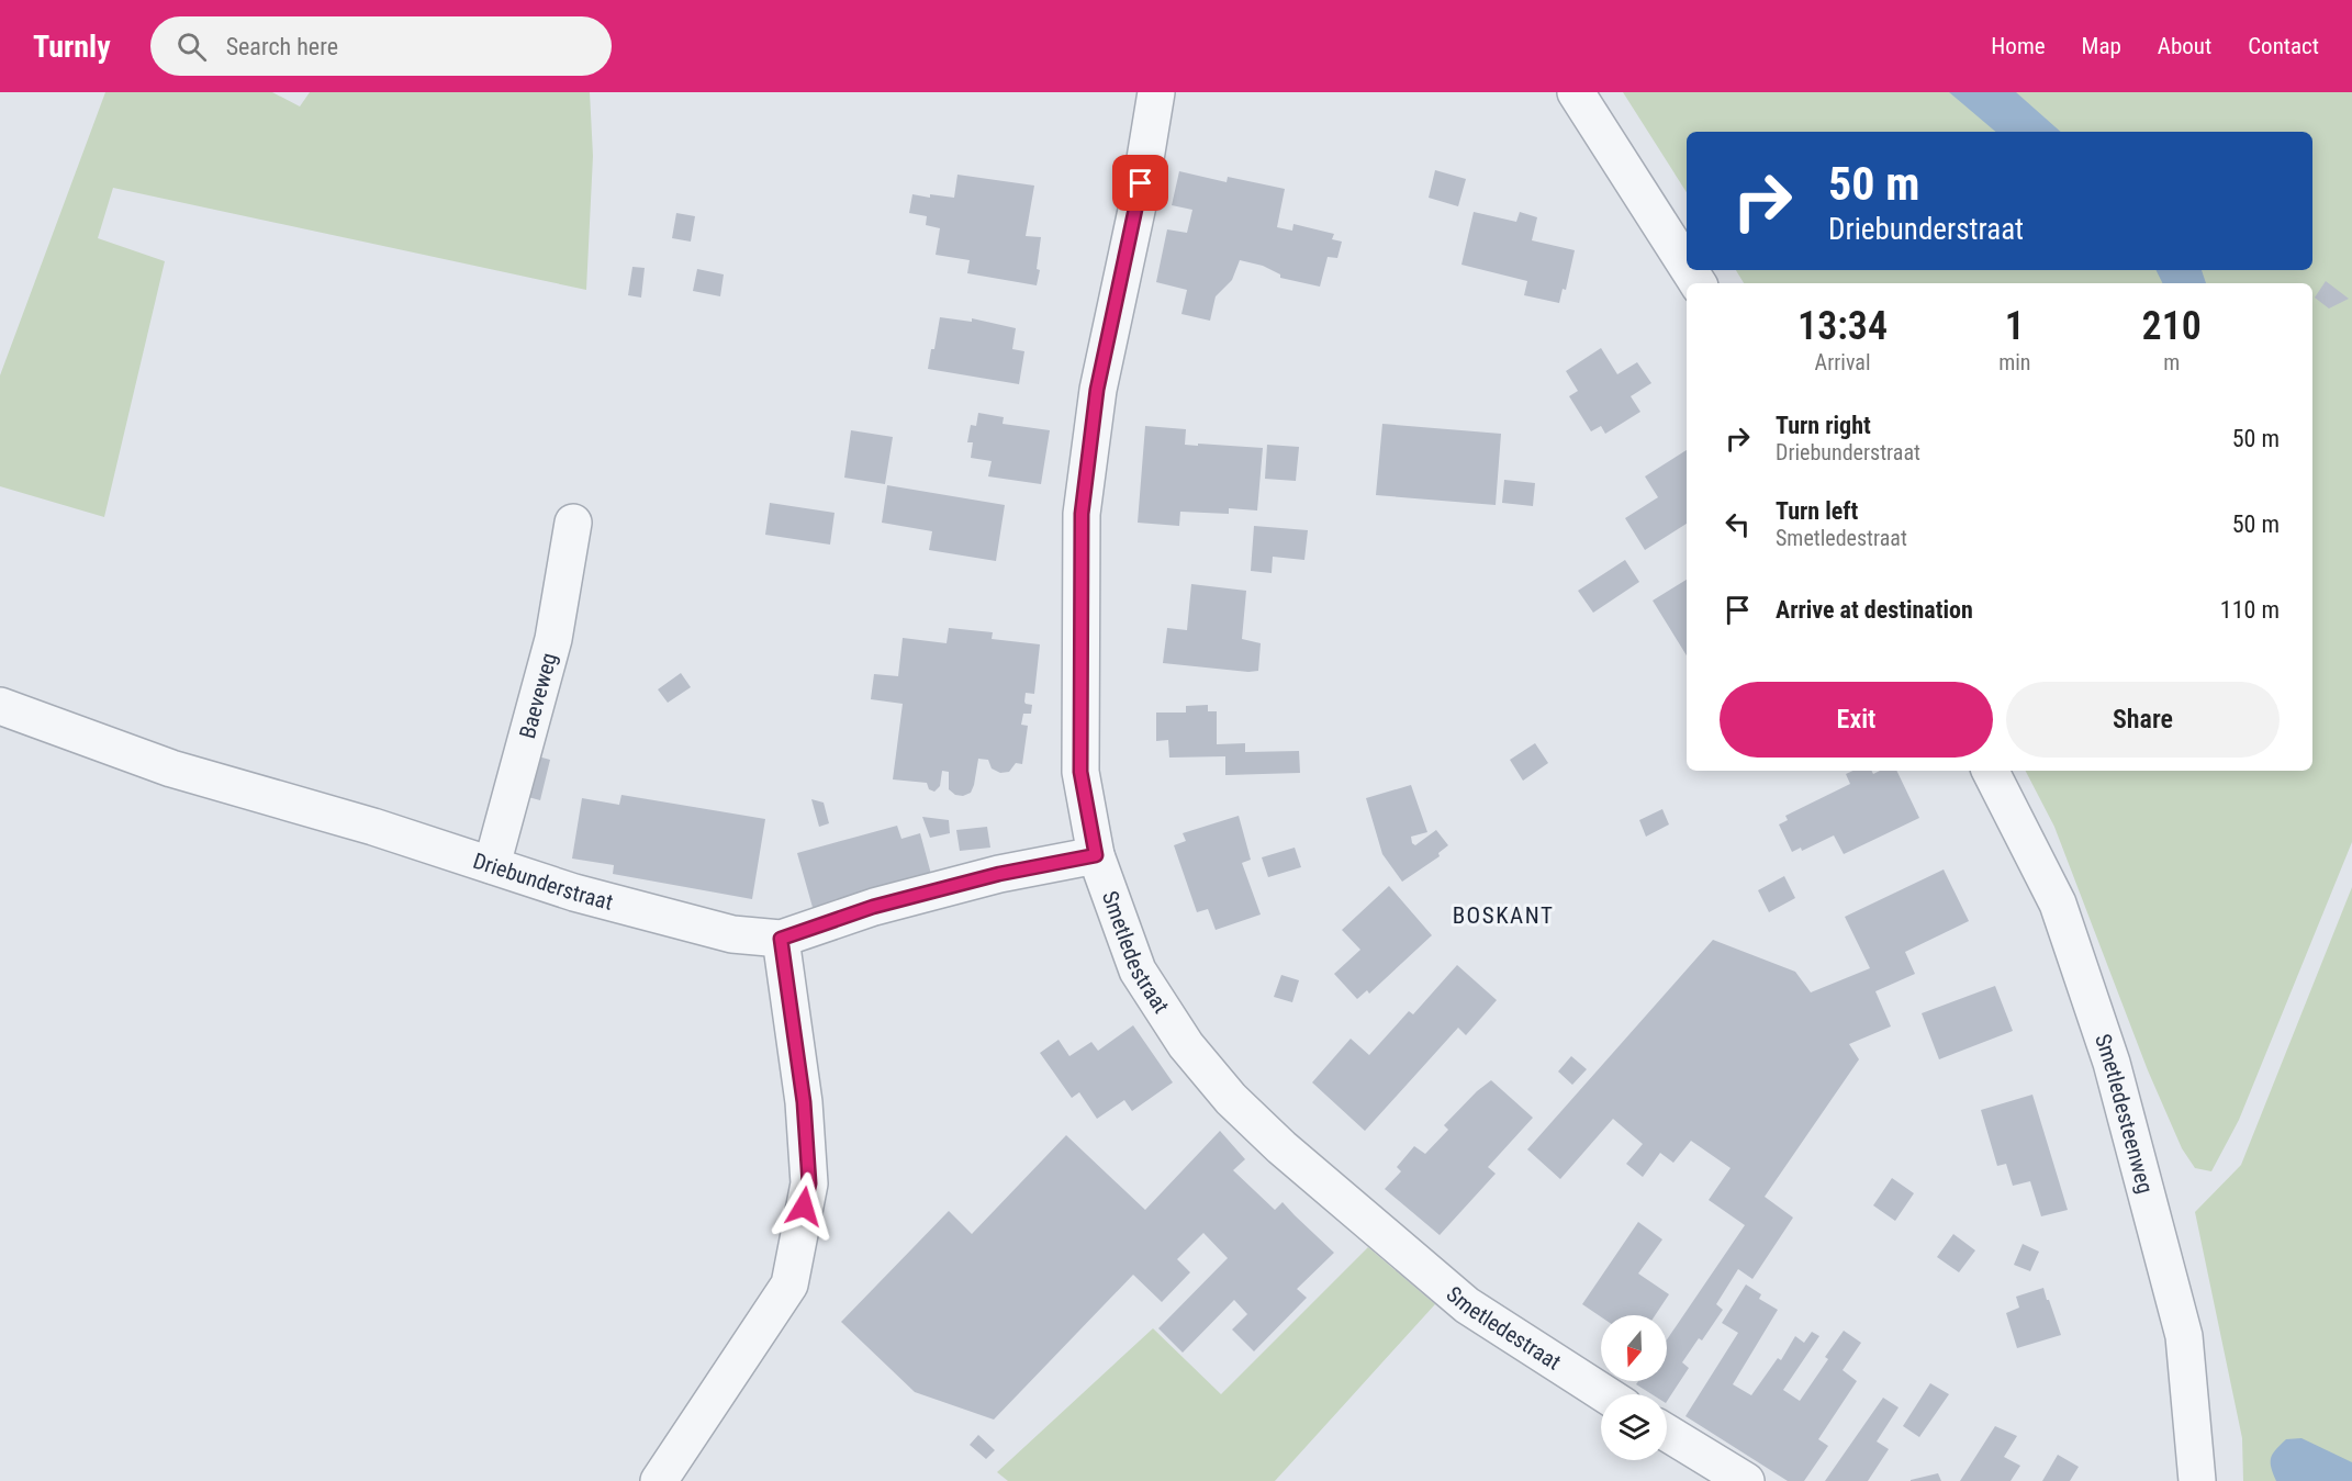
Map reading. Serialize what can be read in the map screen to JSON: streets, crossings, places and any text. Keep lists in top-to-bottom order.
{
  "streets": {
    "street": [
      "Baeveweg",
      "Driebunderstraat",
      "Smetledestraat",
      "Smetledesteenweg"
    ]
  },
  "crossings": [
    ["Baeveweg", "Driebunderstraat"],
    ["Driebunderstraat", "Smetledestraat"]
  ],
  "districts": ["BOSKANT"],
  "north": "bottom",
  "page": {
    "header": "Turnly",
    "search": "Search here",
    "nav": [
      "Home",
      "Map",
      "About",
      "Contact"
    ],
    "turn": ["50 m", "Driebunderstraat"],
    "eta": [
      "13:34",
      "Arrival",
      "1",
      "min",
      "210",
      "m"
    ],
    "list": [
      {
        "name": "Turn right",
        "note": "Driebunderstraat",
        "value": "50 m"
      },
      {
        "name": "Turn left",
        "note": "Smetledestraat",
        "value": "50 m"
      },
      {
        "name": "Arrive at destination",
        "value": "110 m"
      }
    ],
    "buttons": ["Exit", "Share"]
  }
}
